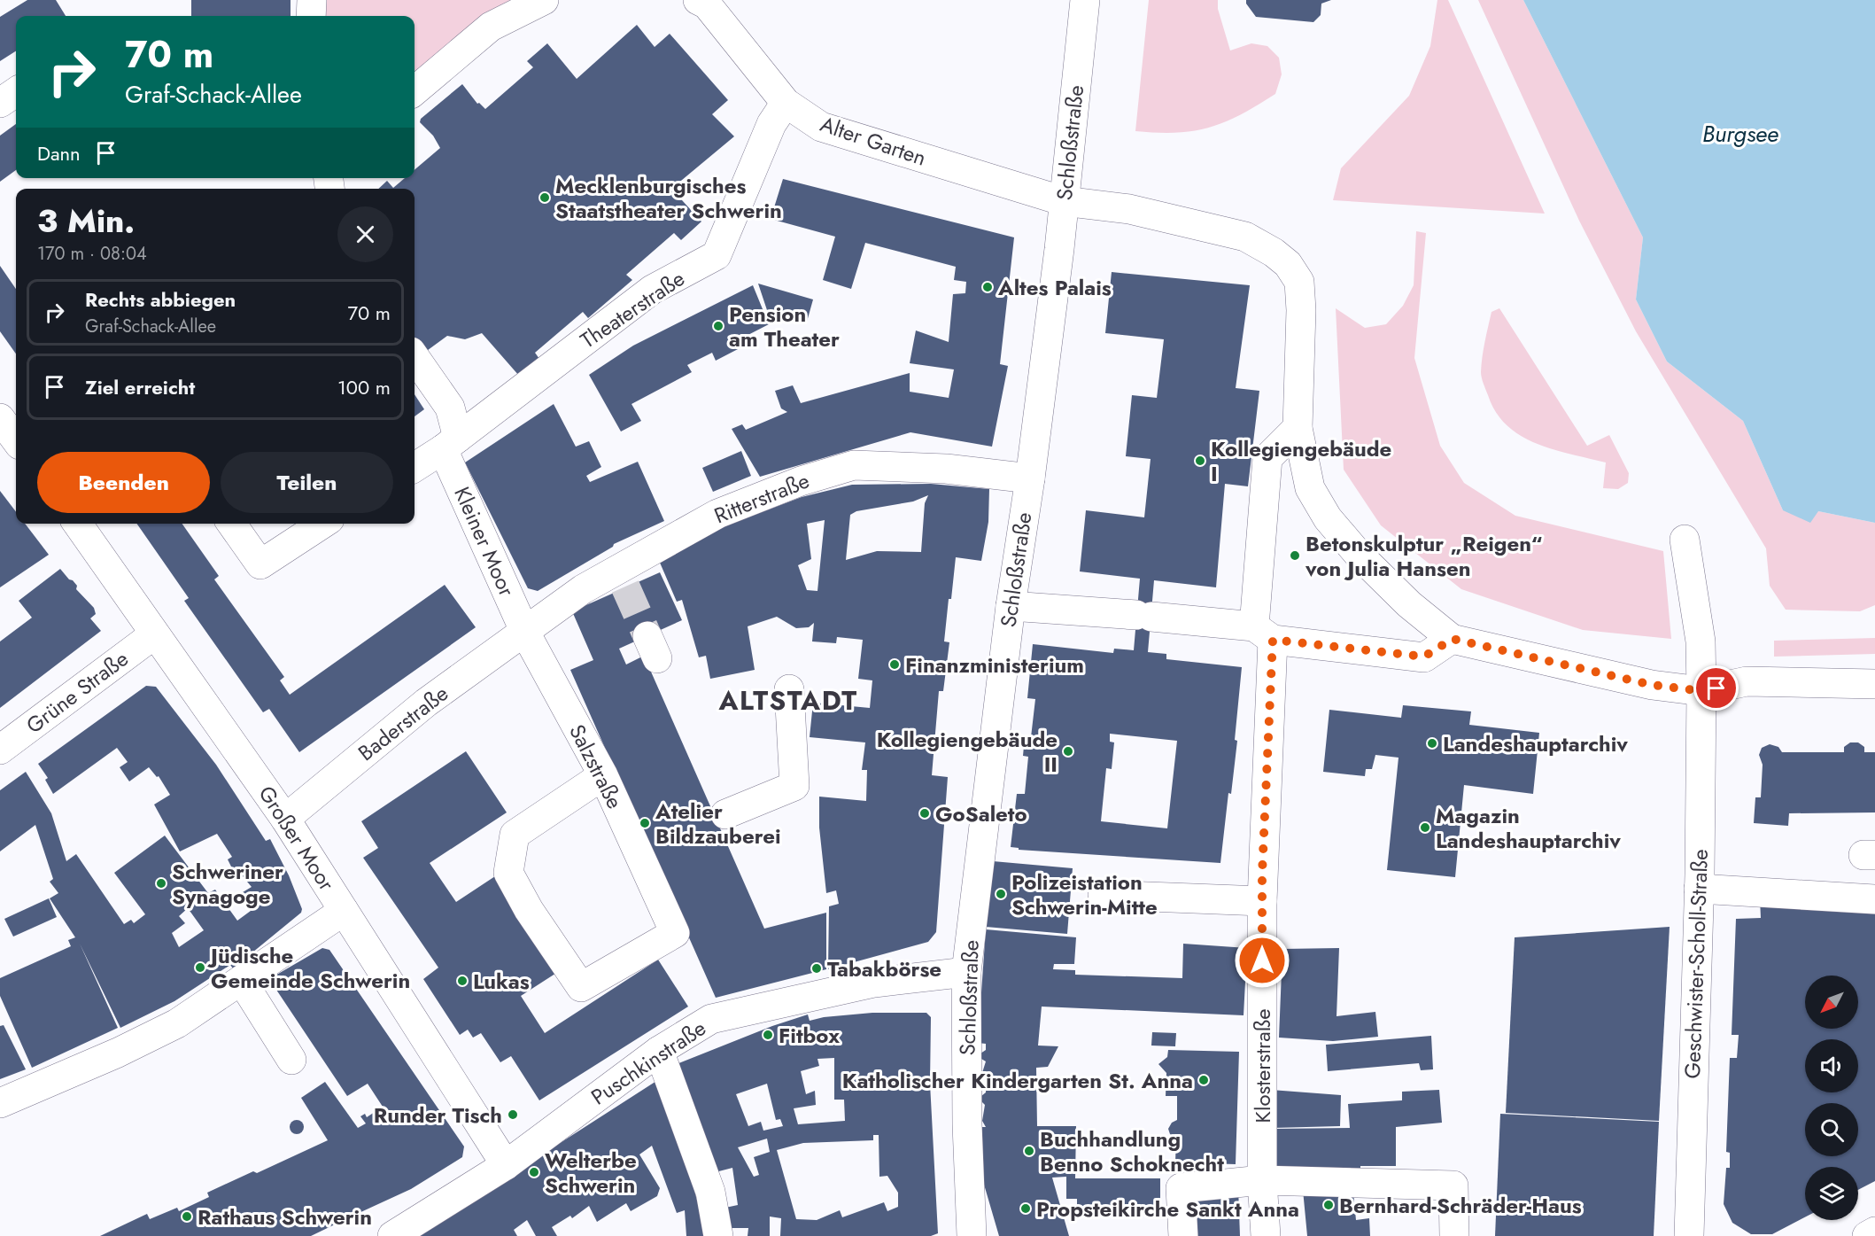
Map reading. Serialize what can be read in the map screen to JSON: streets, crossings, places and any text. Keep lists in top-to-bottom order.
{
  "streets": {
    "street": [
      "Alter Garten",
      "Schloßstraße",
      "Theaterstraße",
      "Ritterstraße",
      "Kleiner Moor",
      "Grüne Straße",
      "Baderstraße",
      "Salzstraße",
      "Großer Moor",
      "Geschwister-Scholl-Straße",
      "Puschkinstraße",
      "Klosterstraße"
    ]
  },
  "crossings": [
    ["Alter Garten", "Schloßstraße"],
    ["Alter Garten", "Theaterstraße"],
    ["Alter Garten", "Klosterstraße"],
    ["Schloßstraße", "Ritterstraße"],
    ["Schloßstraße", "Puschkinstraße"],
    ["Theaterstraße", "Kleiner Moor"],
    ["Ritterstraße", "Kleiner Moor"],
    ["Ritterstraße", "Baderstraße"],
    ["Ritterstraße", "Salzstraße"],
    ["Kleiner Moor", "Baderstraße"],
    ["Kleiner Moor", "Salzstraße"],
    ["Grüne Straße", "Großer Moor"],
    ["Baderstraße", "Salzstraße"],
    ["Baderstraße", "Großer Moor"],
    ["Großer Moor", "Puschkinstraße"]
  ],
  "districts": ["ALTSTADT"],
  "water": ["Burgsee"],
  "places": [
    "Mecklenburgisches Staatstheater Schwerin",
    "Altes Palais",
    "Pension am Theater",
    "Kollegiengebäude I",
    "Betonskulptur „Reigen“ von Julia Hansen",
    "Finanzministerium",
    "Landeshauptarchiv",
    "Kollegiengebäude II",
    "GoSaleto",
    "Atelier Bildzauberei",
    "Magazin Landeshauptarchiv",
    "Schweriner Synagoge",
    "Polizeistation Schwerin-Mitte",
    "Jüdische Gemeinde Schwerin",
    "Tabakbörse",
    "Lukas",
    "Fitbox",
    "Katholischer Kindergarten St. Anna",
    "Runder Tisch",
    "Buchhandlung Benno Schoknecht",
    "Welterbe Schwerin",
    "Bernhard-Schräder-Haus",
    "Propsteikirche Sankt Anna",
    "Rathaus Schwerin"
  ],
  "north": "bottom left",
  "page": {
    "turn": ["70 m", "Graf-Schack-Allee"],
    "then": "Dann",
    "heading": ["3 Min.", "170 m · 08:04"],
    "list": [
      {
        "name": "Rechts abbiegen",
        "note": "Graf-Schack-Allee",
        "value": "70 m"
      },
      {
        "name": "Ziel erreicht",
        "value": "100 m"
      }
    ],
    "buttons": ["Beenden", "Teilen"]
  }
}
